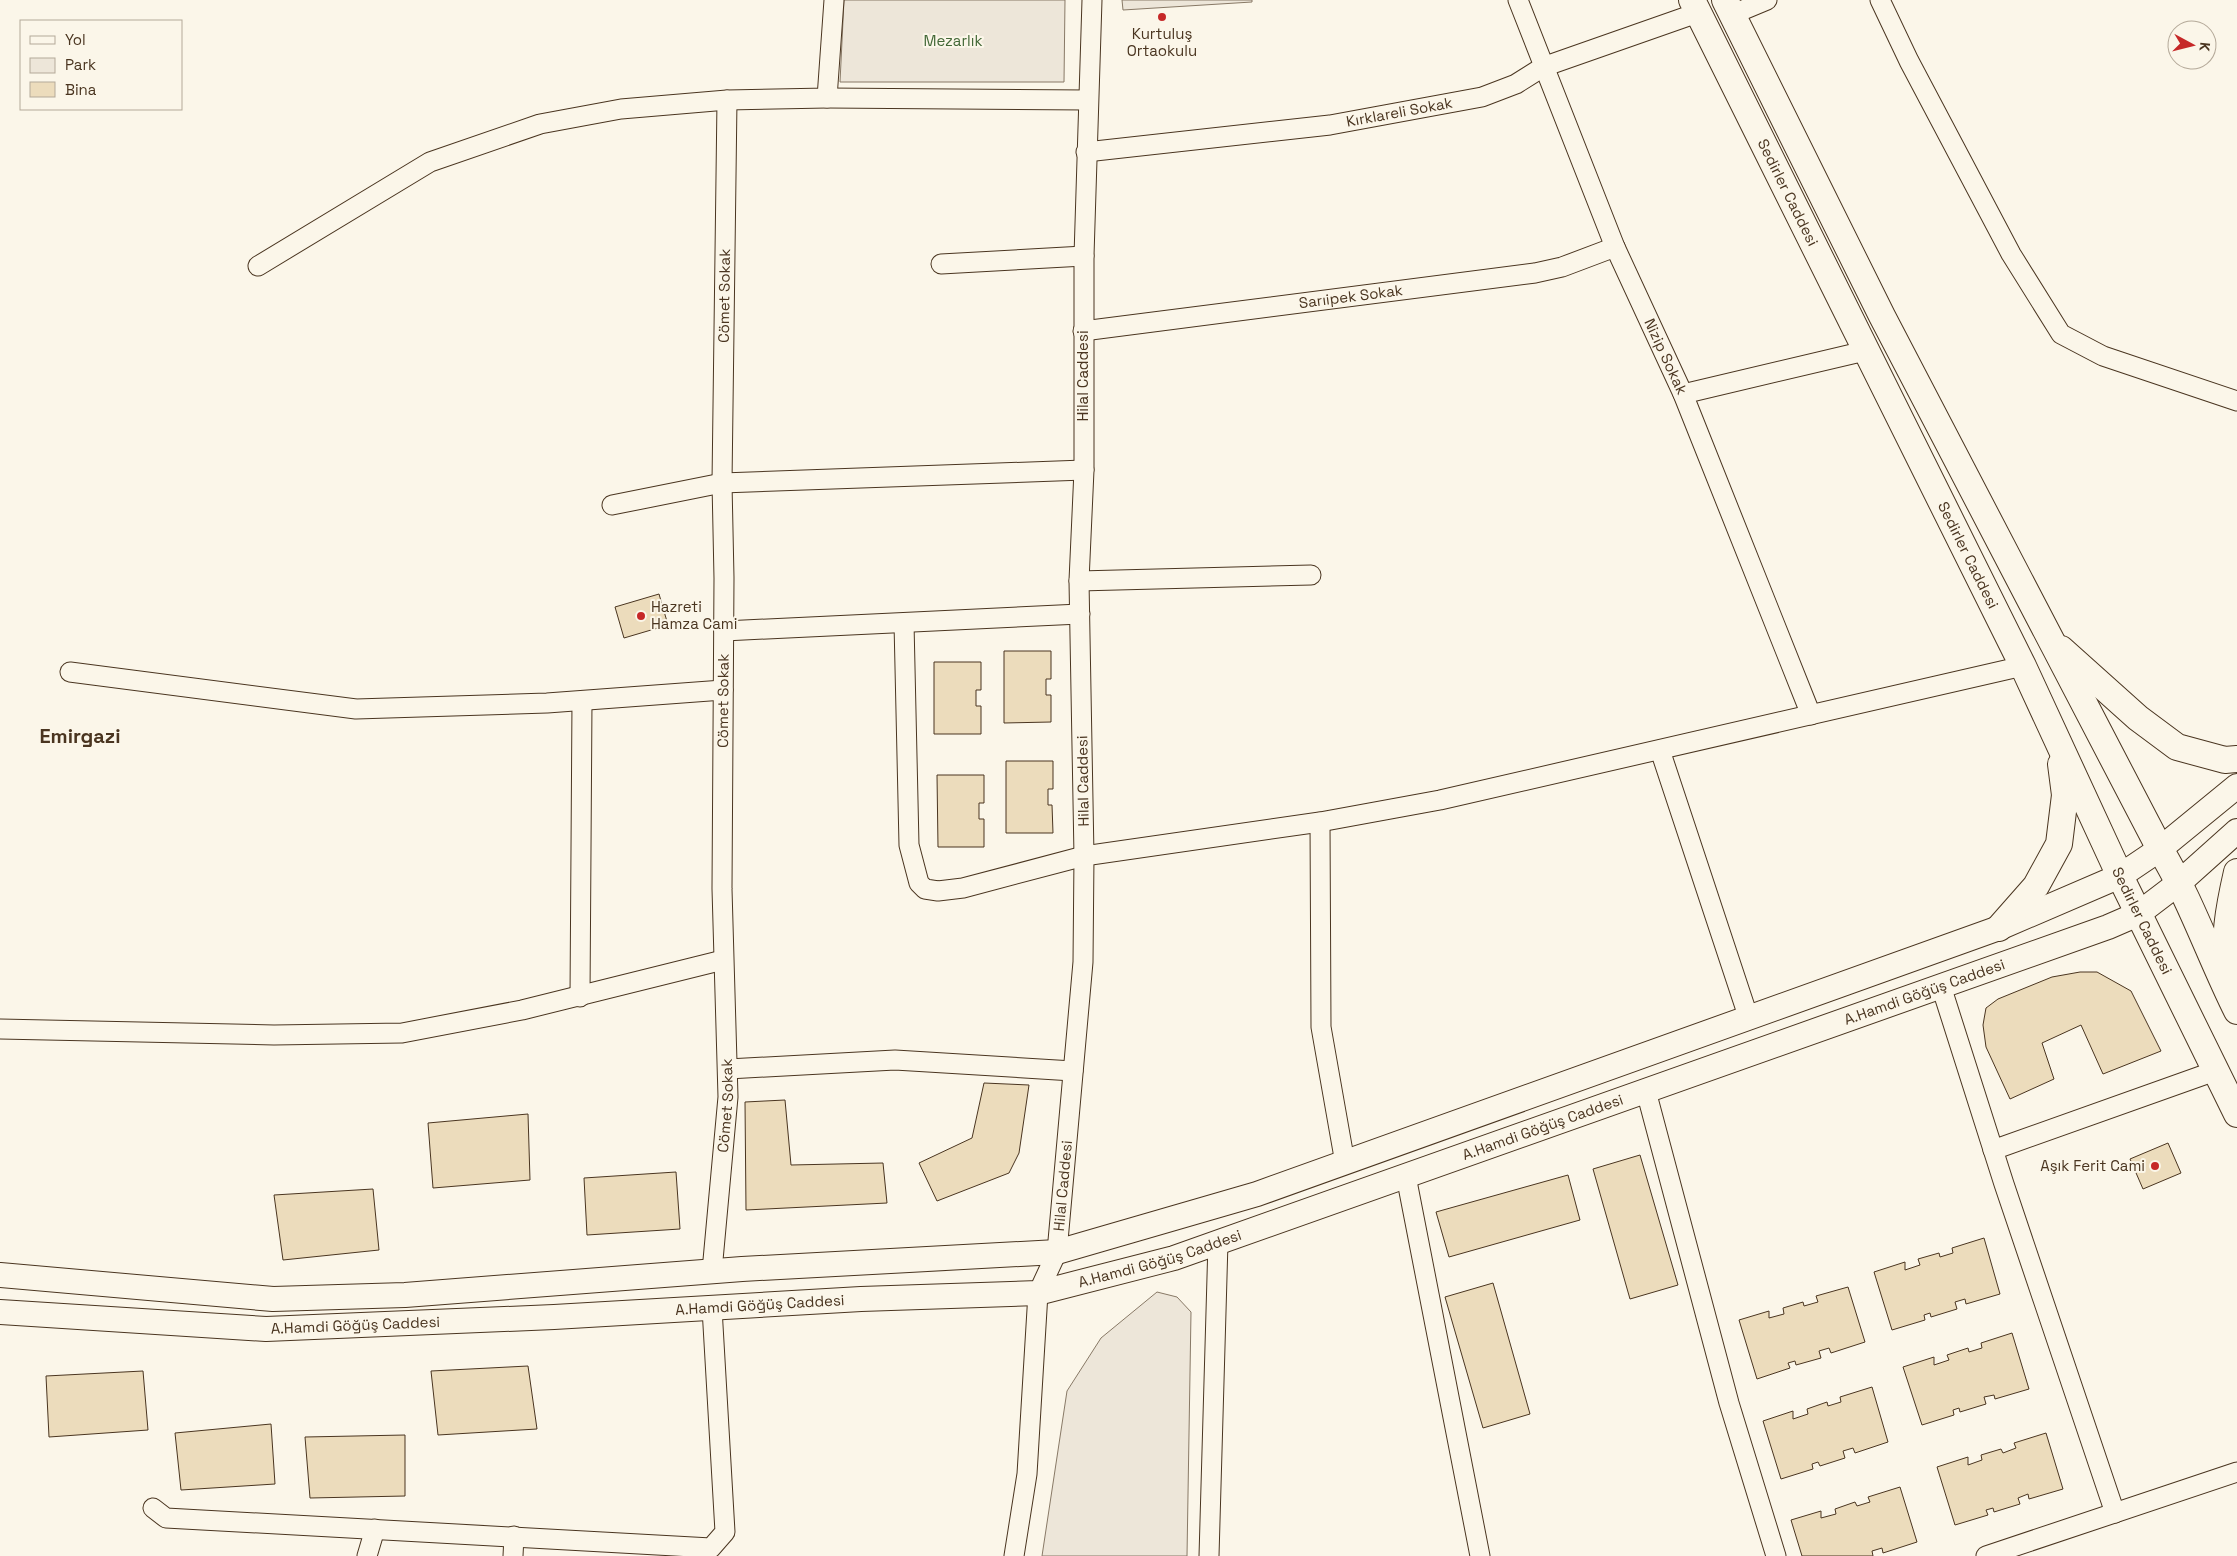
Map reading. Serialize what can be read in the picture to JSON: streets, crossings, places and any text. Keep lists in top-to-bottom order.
{
  "streets": {
    "main road": ["Sedirler Caddesi"],
    "street": [
      "Kırklareli Sokak",
      "Cömet Sokak",
      "Sarıipek Sokak",
      "Nizip Sokak",
      "Hilal Caddesi",
      "A.Hamdi Göğüş Caddesi"
    ]
  },
  "crossings": [
    ["Kırklareli Sokak", "Sedirler Caddesi"],
    ["Kırklareli Sokak", "Nizip Sokak"],
    ["Kırklareli Sokak", "Hilal Caddesi"],
    ["Sedirler Caddesi", "A.Hamdi Göğüş Caddesi"],
    ["Cömet Sokak", "A.Hamdi Göğüş Caddesi"],
    ["Sarıipek Sokak", "Nizip Sokak"],
    ["Sarıipek Sokak", "Hilal Caddesi"],
    ["Hilal Caddesi", "A.Hamdi Göğüş Caddesi"]
  ],
  "districts": ["Emirgazi"],
  "parks": ["Mezarlık"],
  "places": ["Kurtuluş Ortaokulu", "Hazreti Hamza Cami", "Aşık Ferit Cami"],
  "legend": ["Yol", "Park", "Bina"],
  "north": "right"
}
